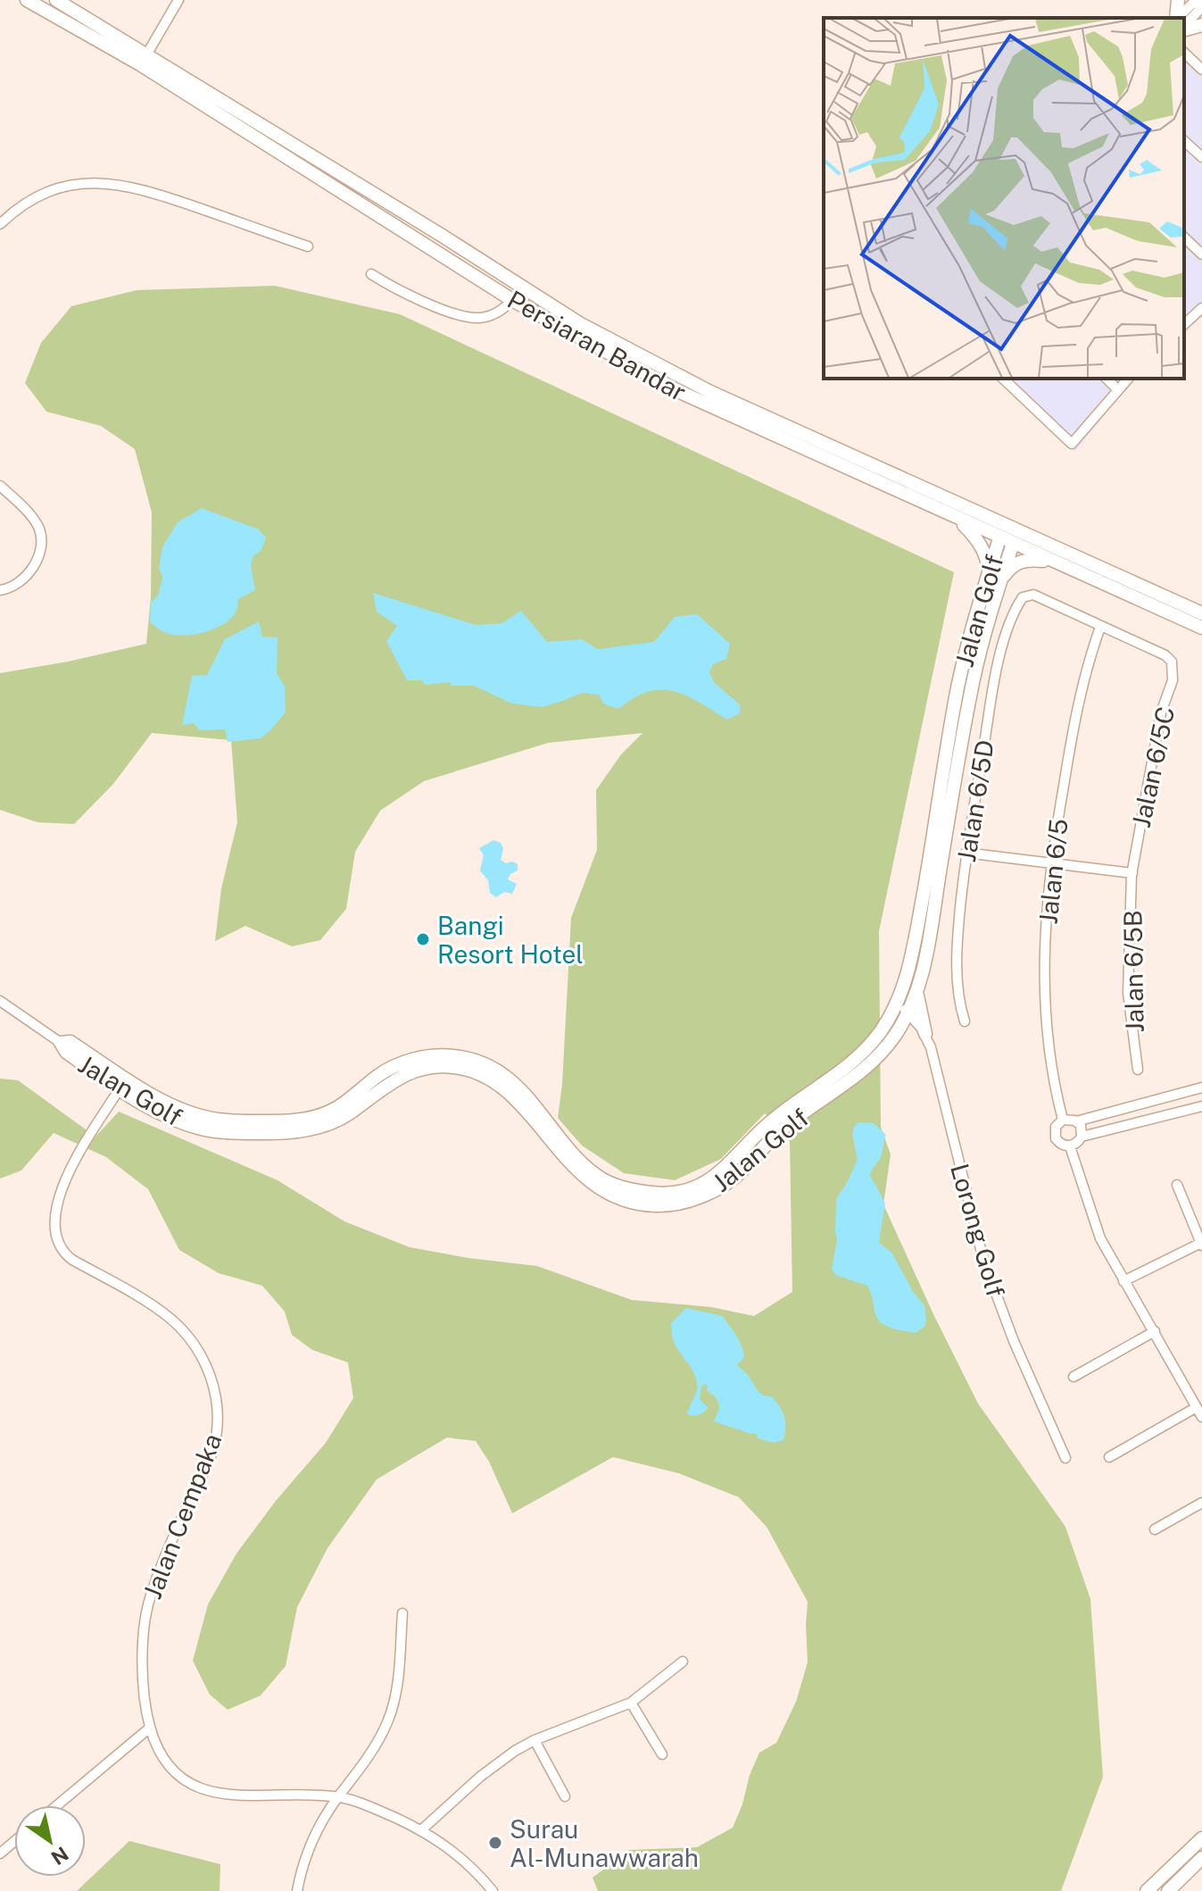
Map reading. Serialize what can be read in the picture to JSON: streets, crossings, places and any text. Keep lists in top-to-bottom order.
{
  "streets": {
    "main road": ["Persiaran Bandar", "Jalan Golf"],
    "street": [
      "Jalan 6/5C",
      "Jalan 6/5D",
      "Jalan 6/5",
      "Jalan 6/5B",
      "Lorong Golf",
      "Jalan Cempaka"
    ]
  },
  "crossings": [
    ["Persiaran Bandar", "Jalan Golf"],
    ["Jalan Golf", "Lorong Golf"],
    ["Jalan Golf", "Jalan Cempaka"],
    ["Jalan 6/5C", "Jalan 6/5D"],
    ["Jalan 6/5C", "Jalan 6/5"],
    ["Jalan 6/5C", "Jalan 6/5B"],
    ["Jalan 6/5D", "Jalan 6/5"]
  ],
  "places": ["Bangi Resort Hotel", "Surau Al-Munawwarah"],
  "north": "bottom right"
}
